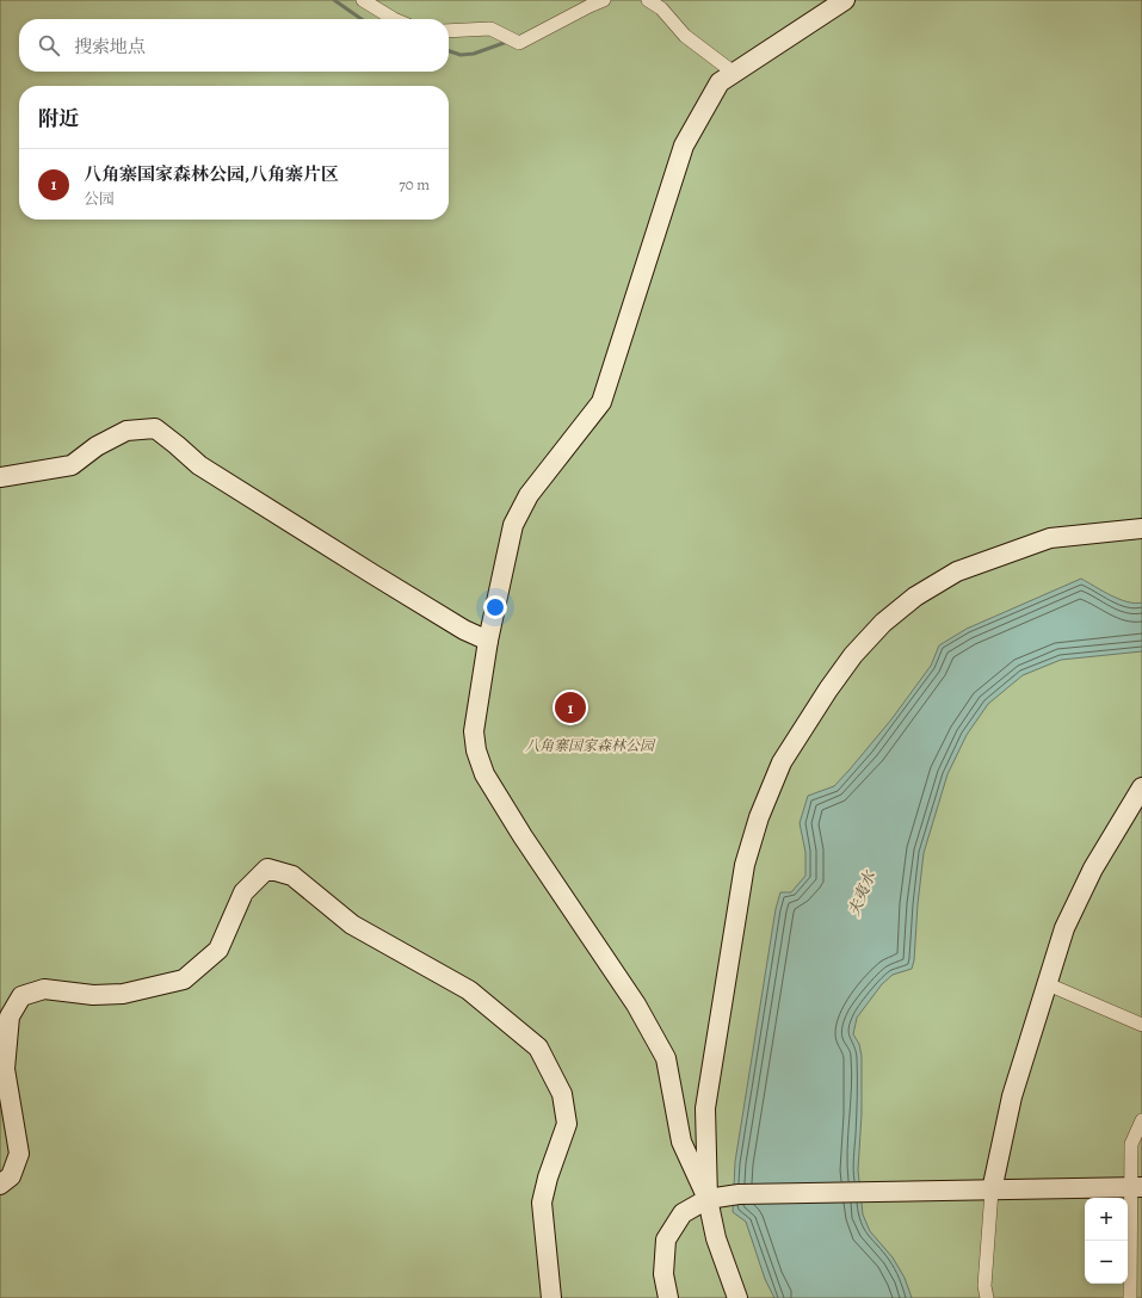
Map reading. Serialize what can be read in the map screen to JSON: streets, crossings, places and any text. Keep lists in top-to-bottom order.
{
  "water": ["夫夷水"],
  "parks": ["八角寨国家森林公园"],
  "page": {
    "search": "搜索地点",
    "heading": "附近",
    "list": [
      {
        "mark": "1",
        "name": "八角寨国家森林公园,八角寨片区",
        "note": "公园",
        "value": "70 m"
      }
    ],
    "pins": "1",
    "map_buttons": ["+", "−"]
  }
}
